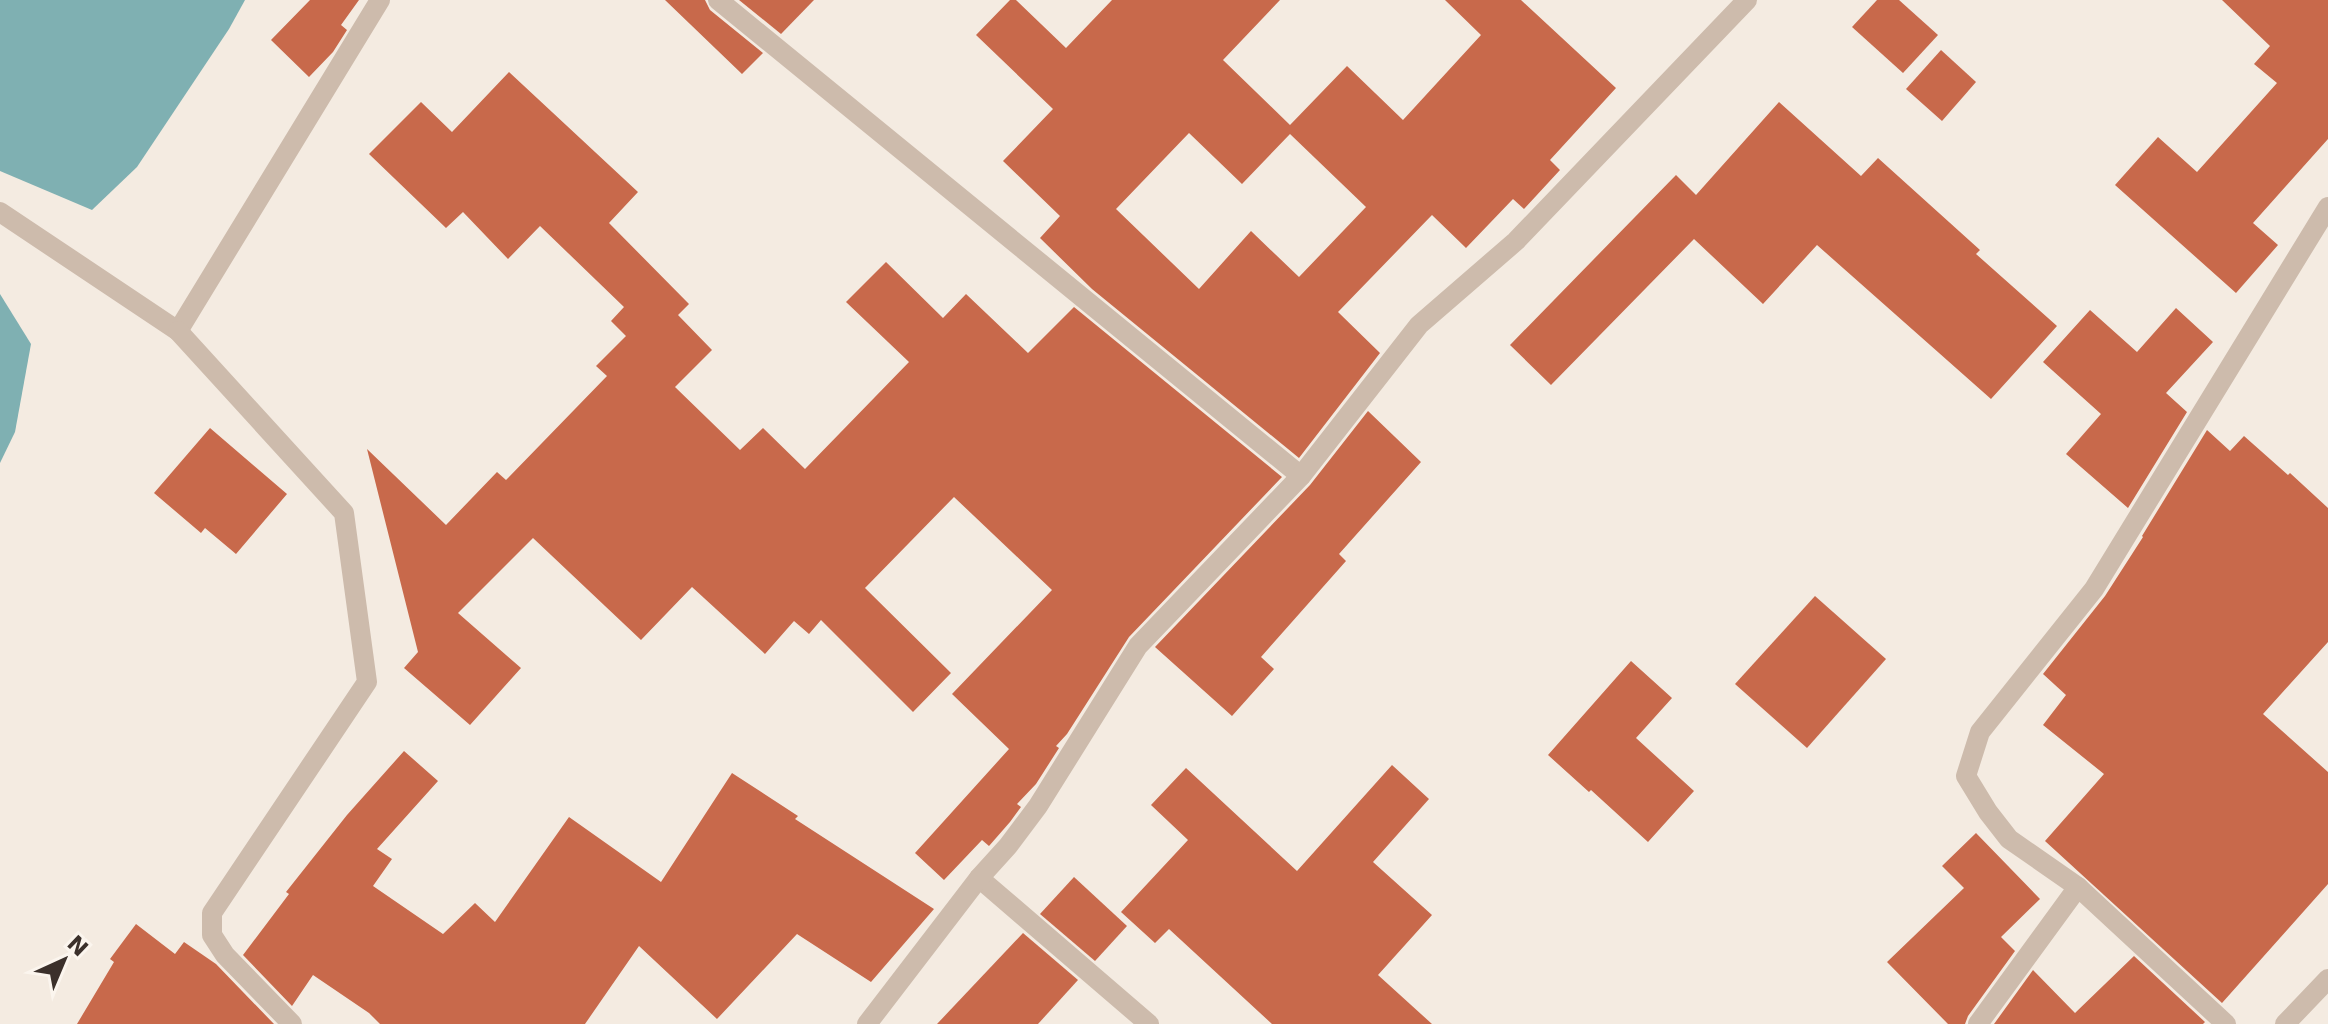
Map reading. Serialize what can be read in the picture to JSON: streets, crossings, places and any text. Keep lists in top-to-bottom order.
{
  "north": "top right"
}
